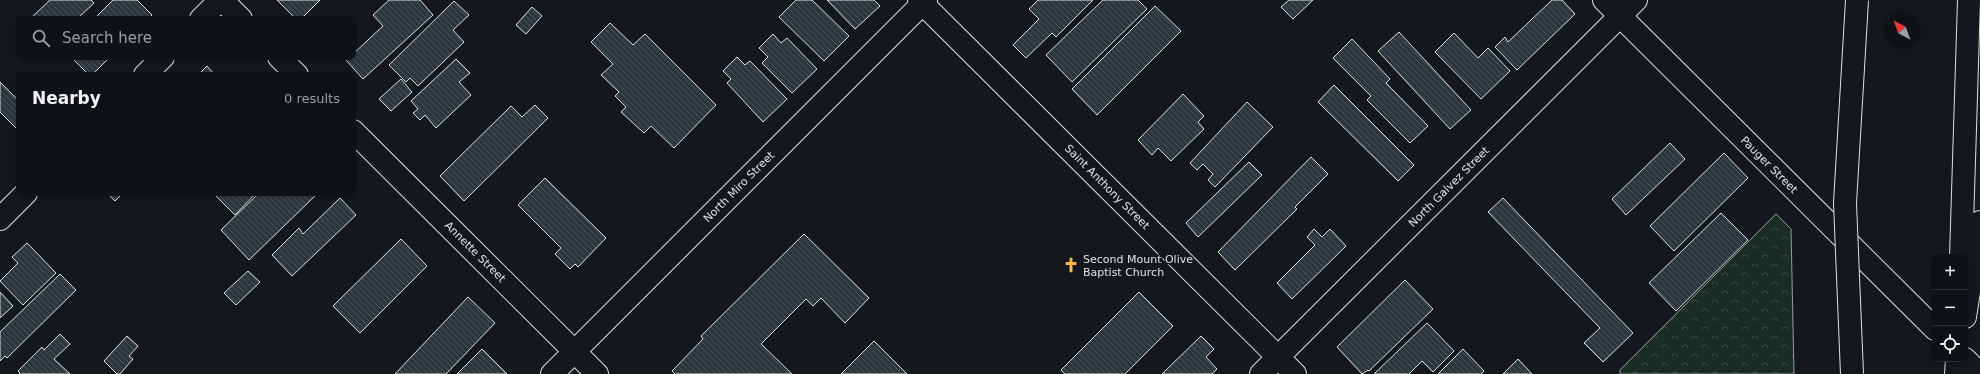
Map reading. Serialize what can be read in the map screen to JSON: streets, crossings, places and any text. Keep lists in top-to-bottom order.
{
  "streets": {
    "main road": [
      "Pauger Street",
      "North Miro Street",
      "Saint Anthony Street",
      "North Galvez Street",
      "Annette Street"
    ]
  },
  "crossings": [
    ["Pauger Street", "North Galvez Street"],
    ["North Miro Street", "Saint Anthony Street"],
    ["North Miro Street", "Annette Street"],
    ["Saint Anthony Street", "North Galvez Street"]
  ],
  "places": {
    "church": ["Second Mount Olive Baptist Church"]
  },
  "north": "top left",
  "page": {
    "search": "Search here",
    "heading": ["Nearby", "0 results"],
    "map_buttons": ["+", "−"]
  }
}
